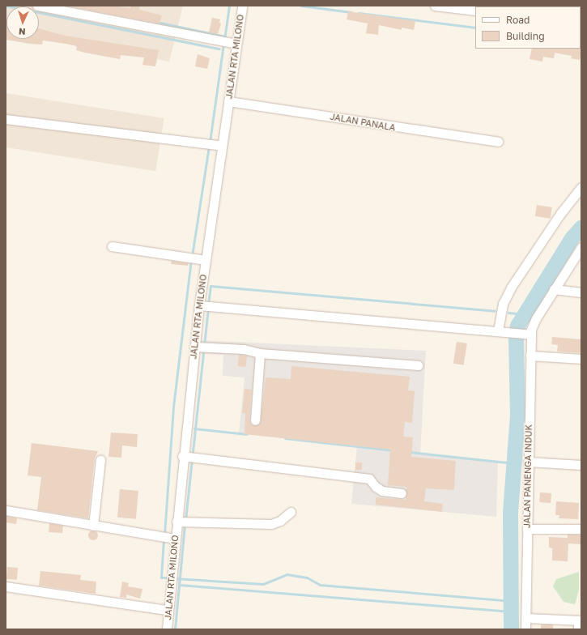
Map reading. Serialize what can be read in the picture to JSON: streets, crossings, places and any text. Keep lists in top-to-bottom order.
{
  "streets": {
    "street": ["JALAN RTA MILONO", "JALAN PANALA", "JALAN PANENGA INDUK"]
  },
  "crossings": [
    ["JALAN RTA MILONO", "JALAN PANALA"]
  ],
  "legend": ["Road", "Building"],
  "north": "bottom"
}
